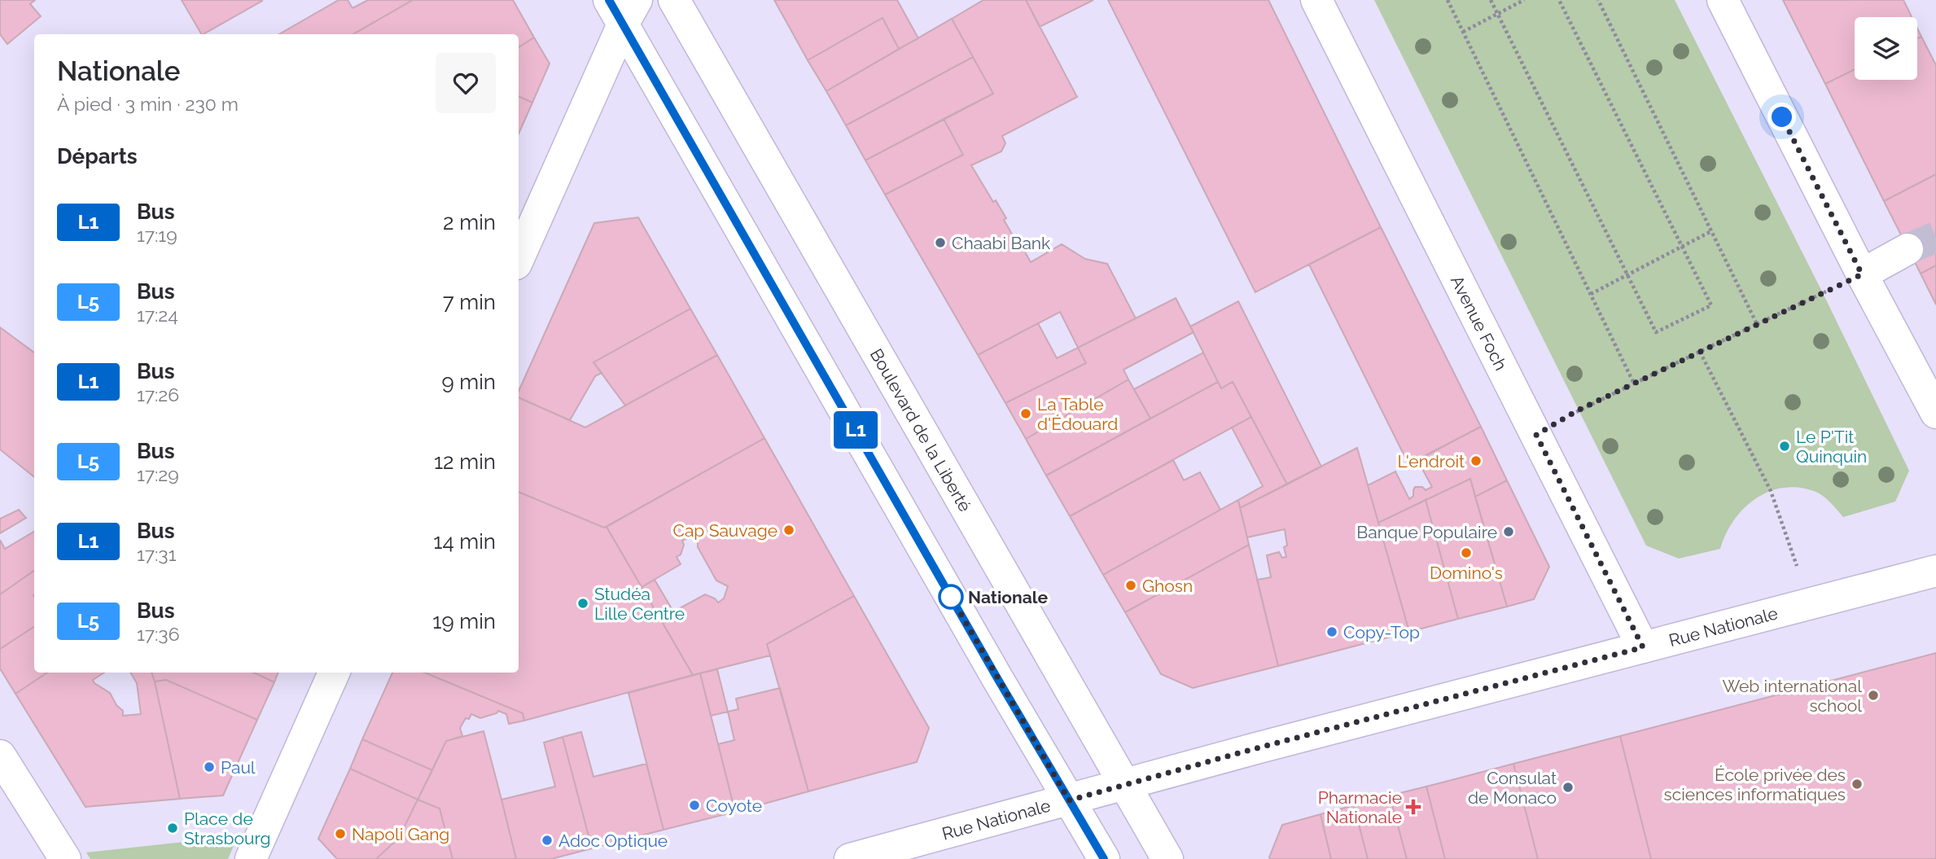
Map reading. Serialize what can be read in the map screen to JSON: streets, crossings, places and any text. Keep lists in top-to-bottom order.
{
  "streets": {
    "street": ["Avenue Foch", "Boulevard de la Liberté", "Rue Nationale"]
  },
  "crossings": [
    ["Avenue Foch", "Rue Nationale"],
    ["Boulevard de la Liberté", "Rue Nationale"]
  ],
  "places": {
    "other": [
      "Chaabi Bank",
      "La Table d'Édouard",
      "Le P'Tit Quinquin",
      "L'endroit",
      "Cap Sauvage",
      "Banque Populaire",
      "Domino's",
      "Ghosn",
      "Nationale",
      "Studéa Lille Centre",
      "Copy-Top",
      "Web international school",
      "Paul",
      "École privée des sciences informatiques",
      "Consulat de Monaco",
      "Coyote",
      "Place de Strasbourg",
      "Napoli Gang",
      "Adoc Optique"
    ],
    "health": ["Pharmacie Nationale"]
  },
  "lines": ["bus line L1"],
  "page": {
    "on_map": "L1",
    "heading": [
      ["Nationale", "À pied · 3 min · 230 m"],
      "Départs"
    ],
    "list": [
      {
        "mark": "L1",
        "name": "Bus",
        "note": "17:19",
        "value": "2 min"
      },
      {
        "mark": "L5",
        "name": "Bus",
        "note": "17:24",
        "value": "7 min"
      },
      {
        "mark": "L1",
        "name": "Bus",
        "note": "17:26",
        "value": "9 min"
      },
      {
        "mark": "L5",
        "name": "Bus",
        "note": "17:29",
        "value": "12 min"
      },
      {
        "mark": "L1",
        "name": "Bus",
        "note": "17:31",
        "value": "14 min"
      },
      {
        "mark": "L5",
        "name": "Bus",
        "note": "17:36",
        "value": "19 min"
      }
    ]
  }
}
